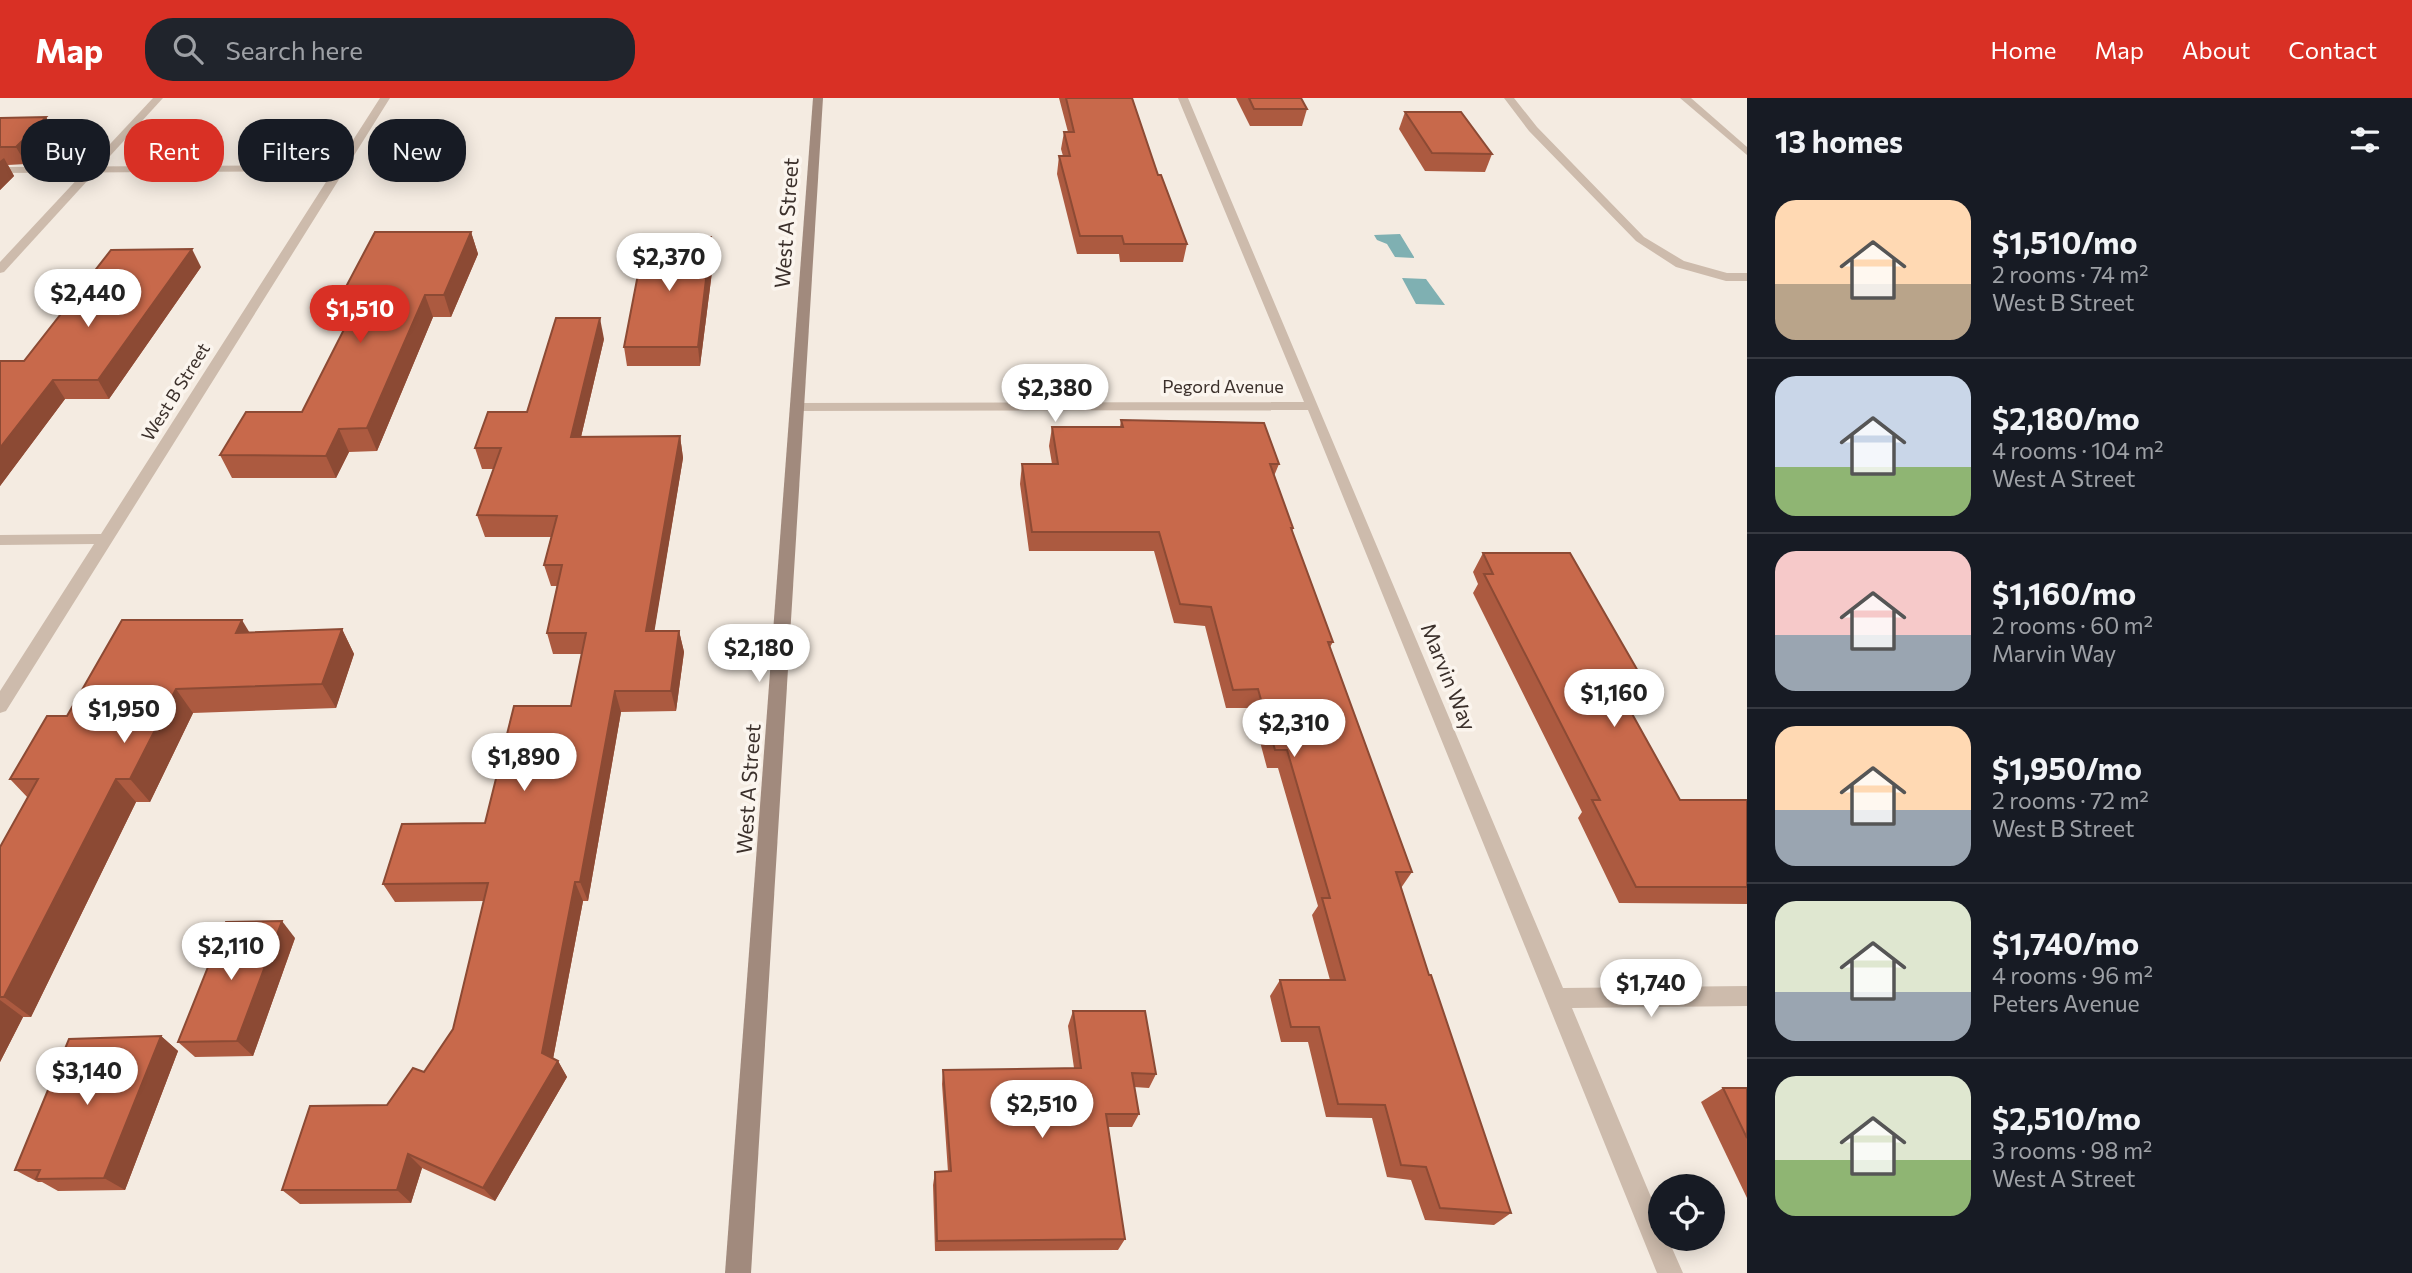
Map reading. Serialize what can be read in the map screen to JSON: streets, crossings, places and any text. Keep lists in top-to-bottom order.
{
  "streets": {
    "main road": ["West A Street"],
    "street": ["Pegord Avenue", "West B Street", "Marvin Way"]
  },
  "crossings": [
    ["West A Street", "Pegord Avenue"],
    ["Pegord Avenue", "Marvin Way"]
  ],
  "page": {
    "header": "Map",
    "search": "Search here",
    "nav": [
      "Home",
      "Map",
      "About",
      "Contact"
    ],
    "heading": "13 homes",
    "chip": [
      "Buy",
      "Rent",
      "Filters",
      "New"
    ],
    "list": [
      {
        "name": "$1,510/mo",
        "note": "2 rooms · 74 m² · West B Street"
      },
      {
        "name": "$2,180/mo",
        "note": "4 rooms · 104 m² · West A Street"
      },
      {
        "name": "$1,160/mo",
        "note": "2 rooms · 60 m² · Marvin Way"
      },
      {
        "name": "$1,950/mo",
        "note": "2 rooms · 72 m² · West B Street"
      },
      {
        "name": "$1,740/mo",
        "note": "4 rooms · 96 m² · Peters Avenue"
      },
      {
        "name": "$2,510/mo",
        "note": "3 rooms · 98 m² · West A Street"
      }
    ],
    "price": [
      "$2,370",
      "$2,440",
      "$1,510",
      "$2,380",
      "$2,180",
      "$1,160",
      "$1,950",
      "$2,310",
      "$1,890",
      "$2,110",
      "$1,740",
      "$3,140",
      "$2,510"
    ]
  }
}
